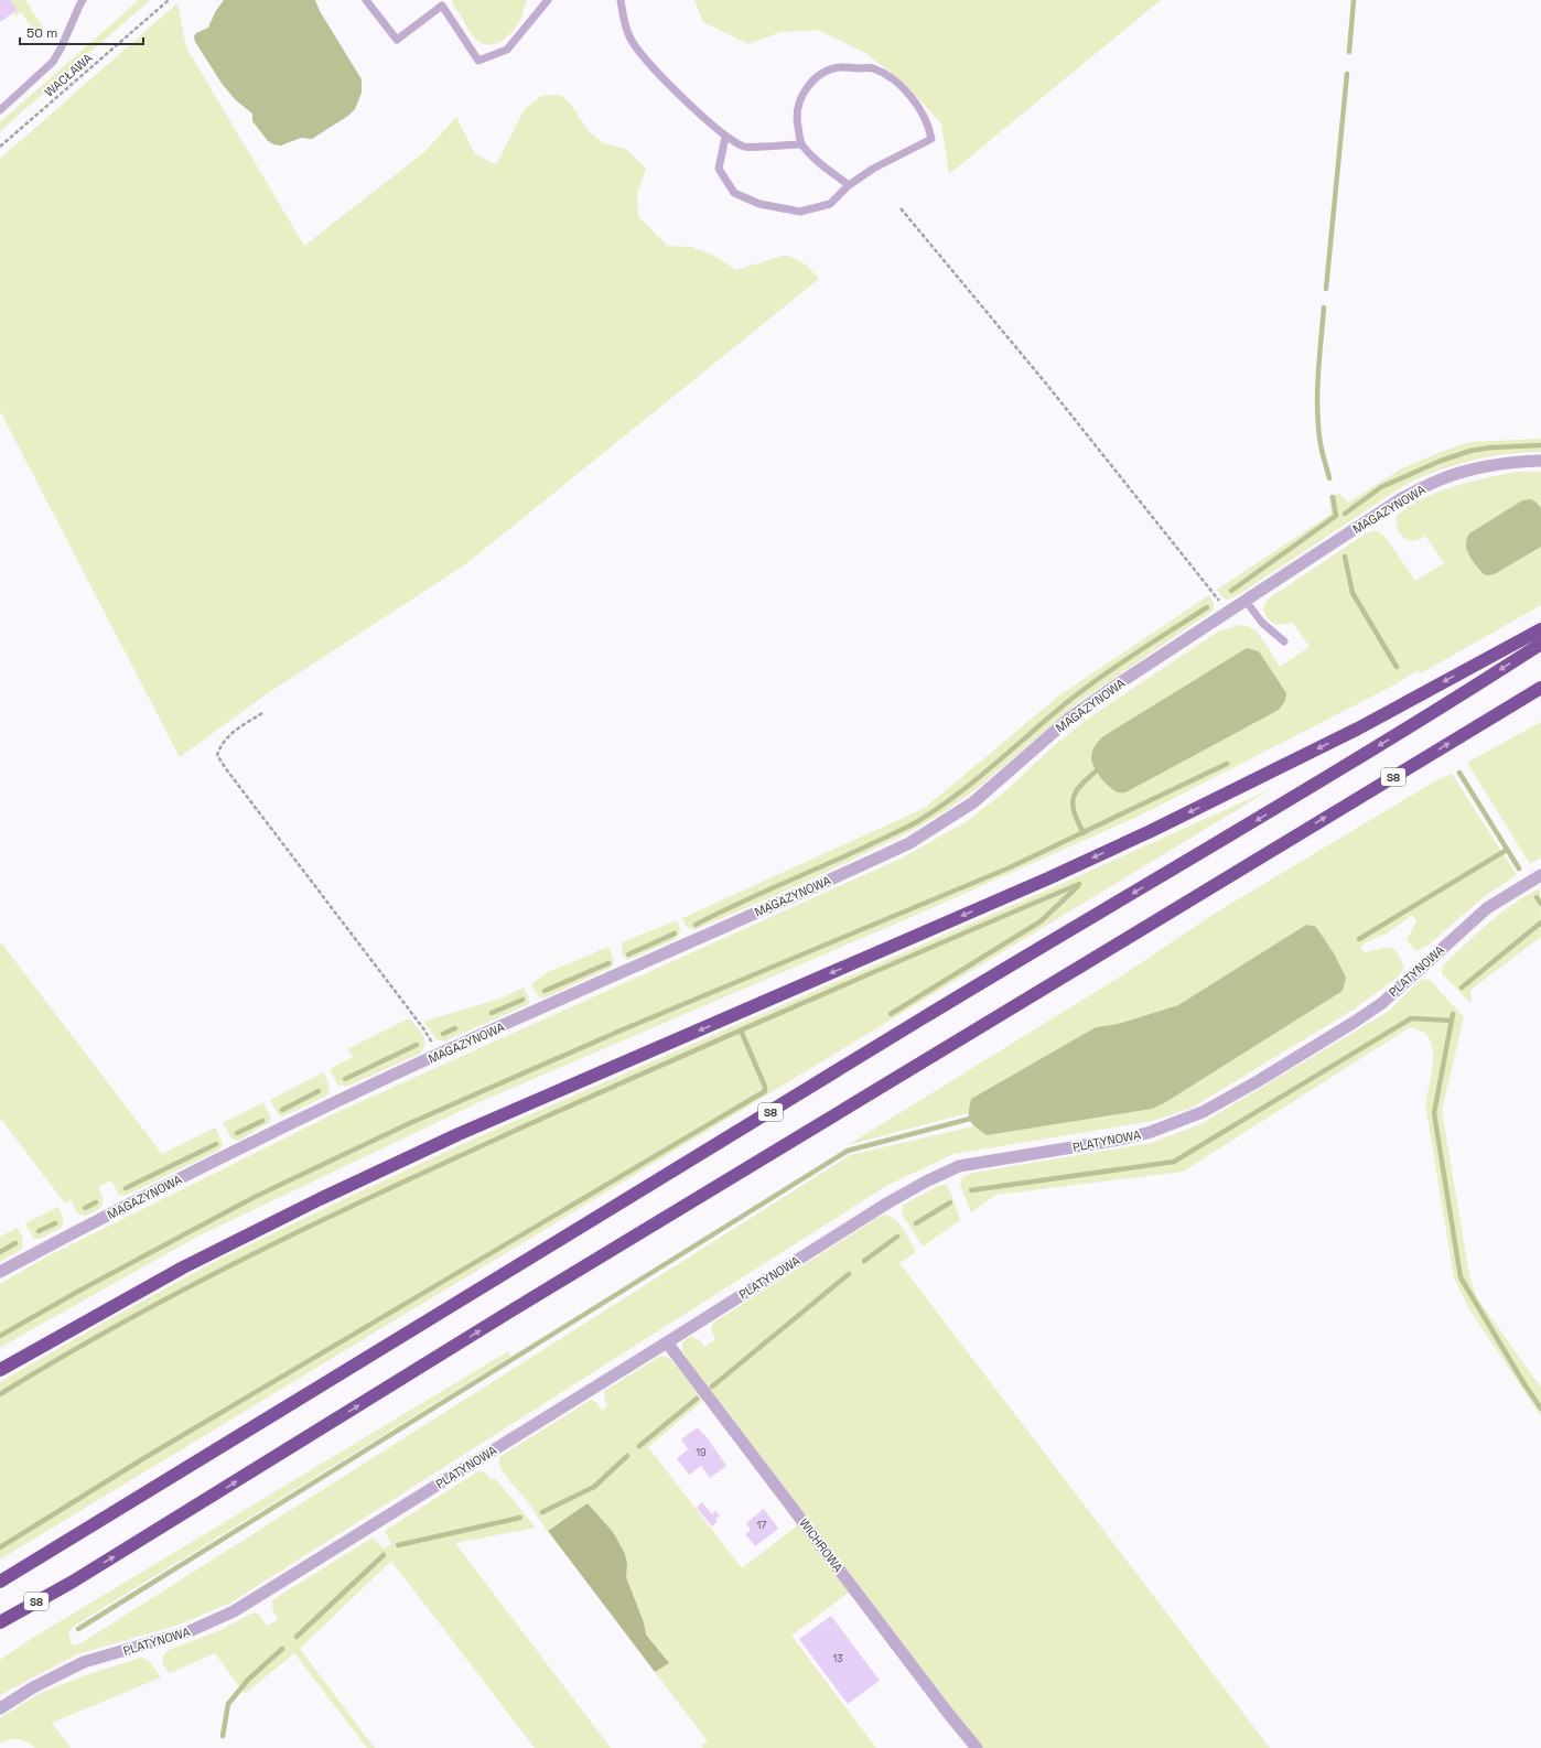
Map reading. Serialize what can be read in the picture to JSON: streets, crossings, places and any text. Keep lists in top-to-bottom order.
{
  "streets": {
    "highway": ["S8"],
    "street": ["MAGAZYNOWA", "PLATYNOWA", "WICHROWA"],
    "path": ["WACŁAWA"]
  },
  "crossings": [
    ["PLATYNOWA", "WICHROWA"]
  ],
  "house_numbers": ["19", "17", "13"],
  "scale_bar": "50 m"
}
